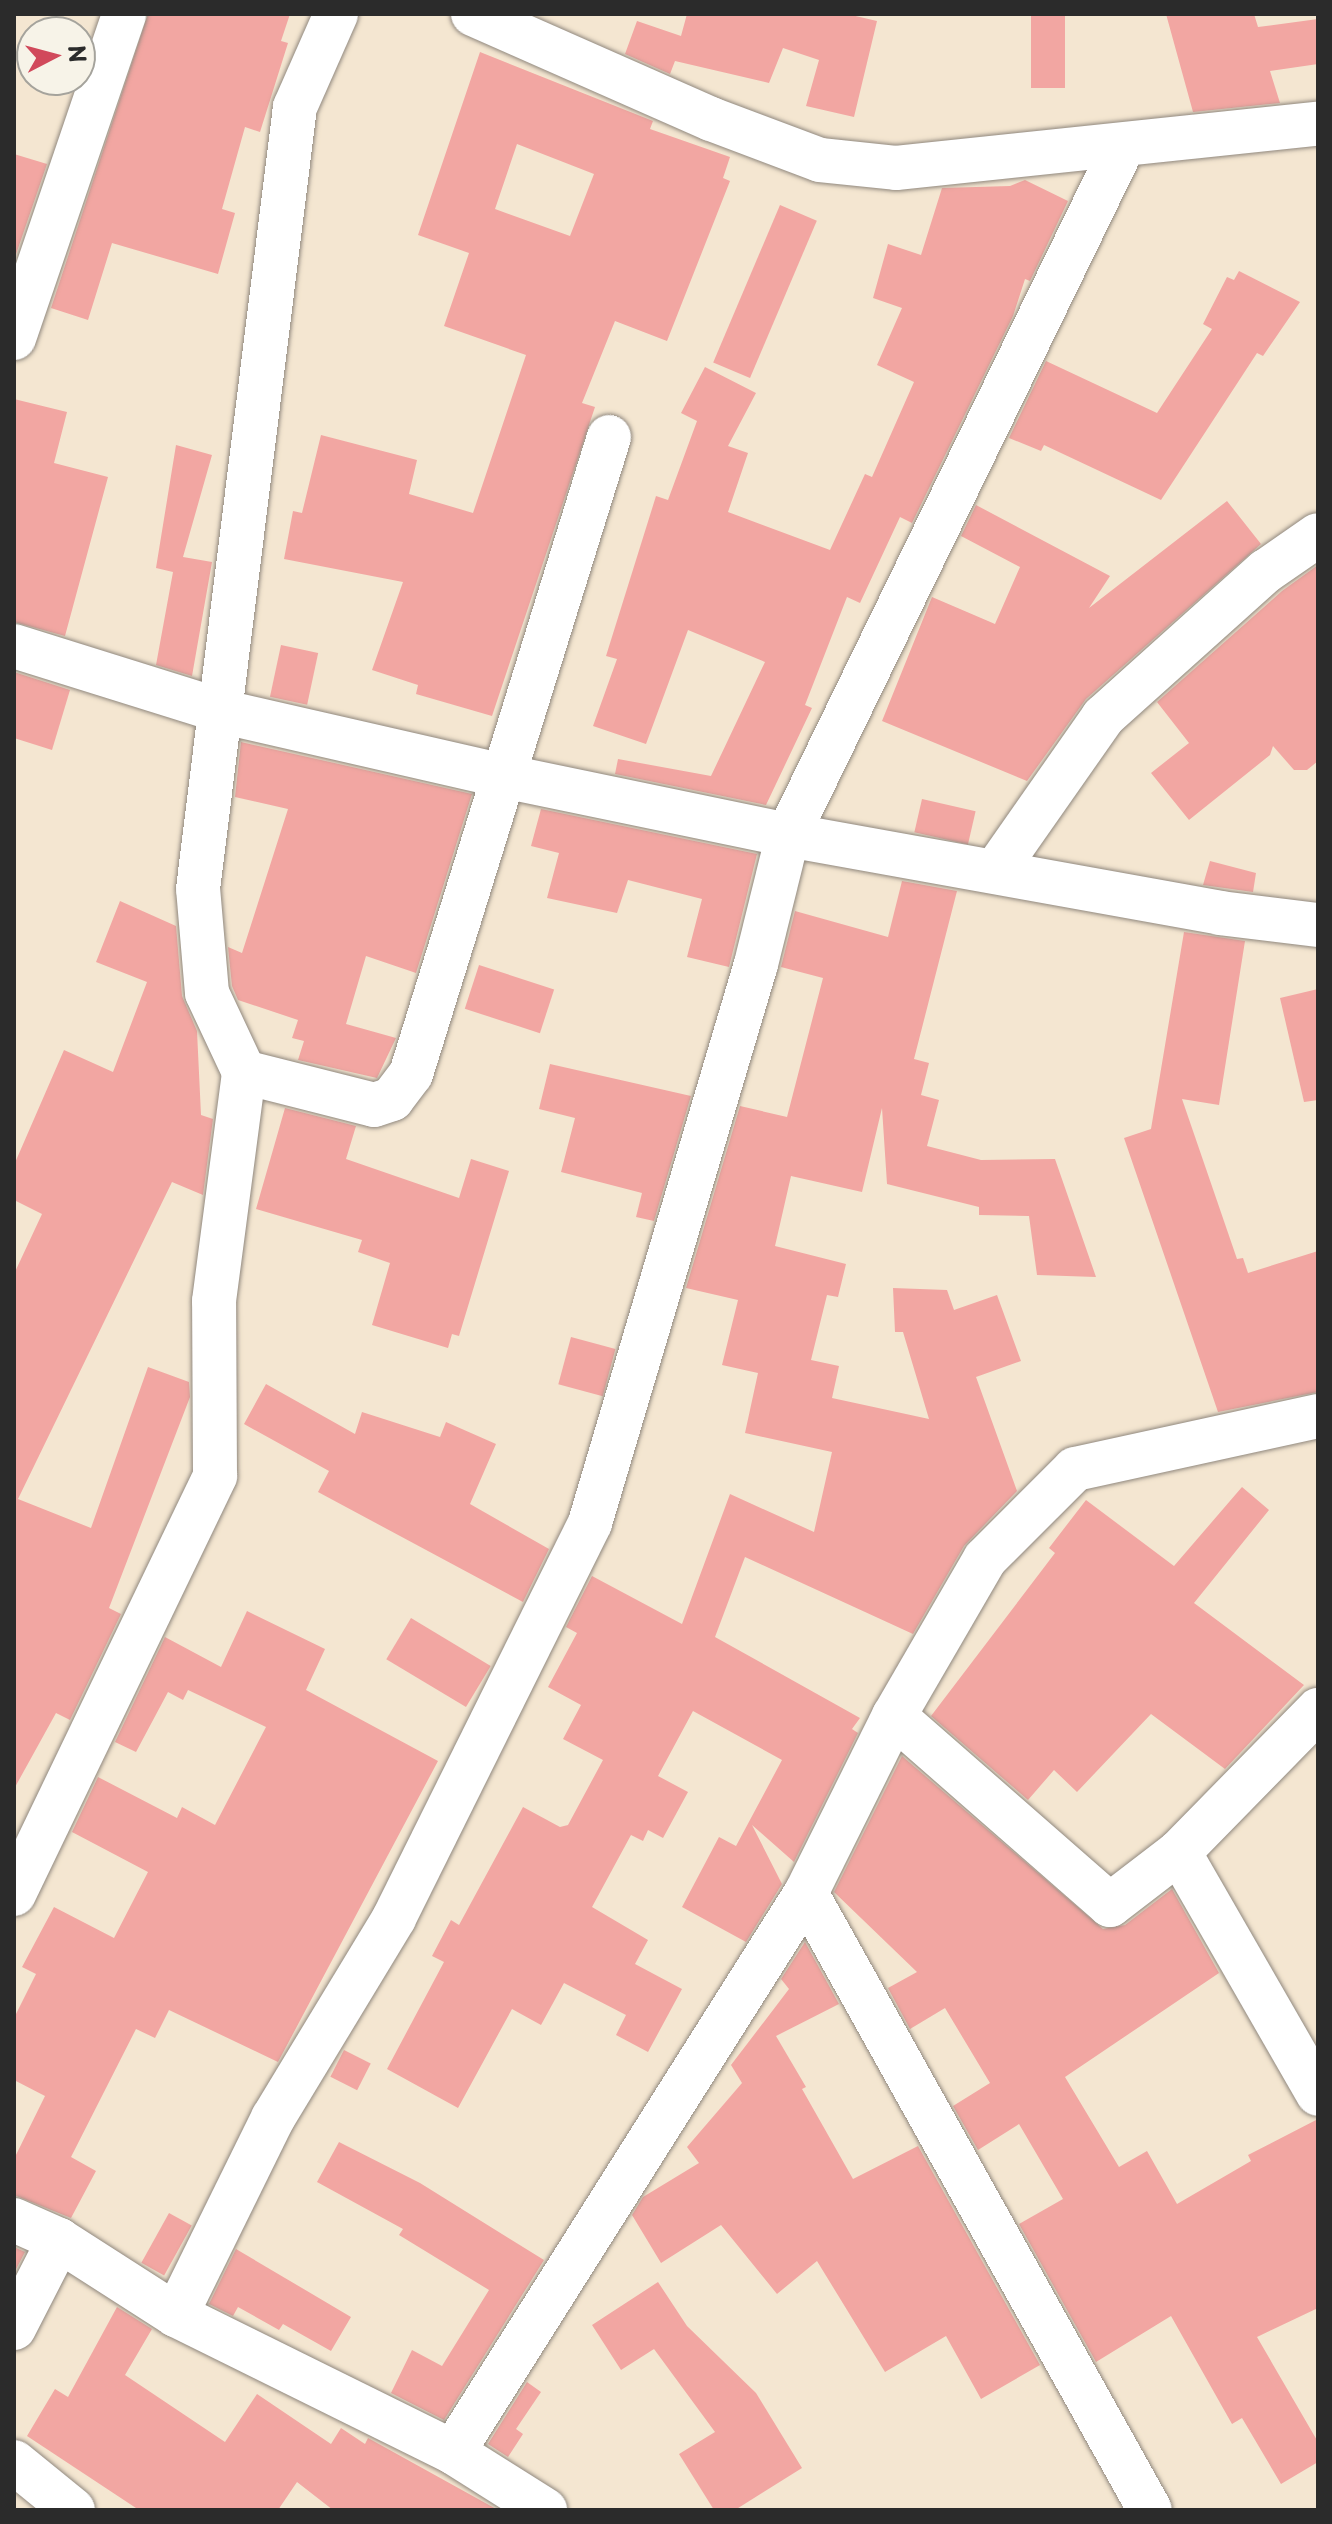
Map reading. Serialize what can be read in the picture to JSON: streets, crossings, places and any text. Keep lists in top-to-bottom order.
{
  "north": "right"
}
